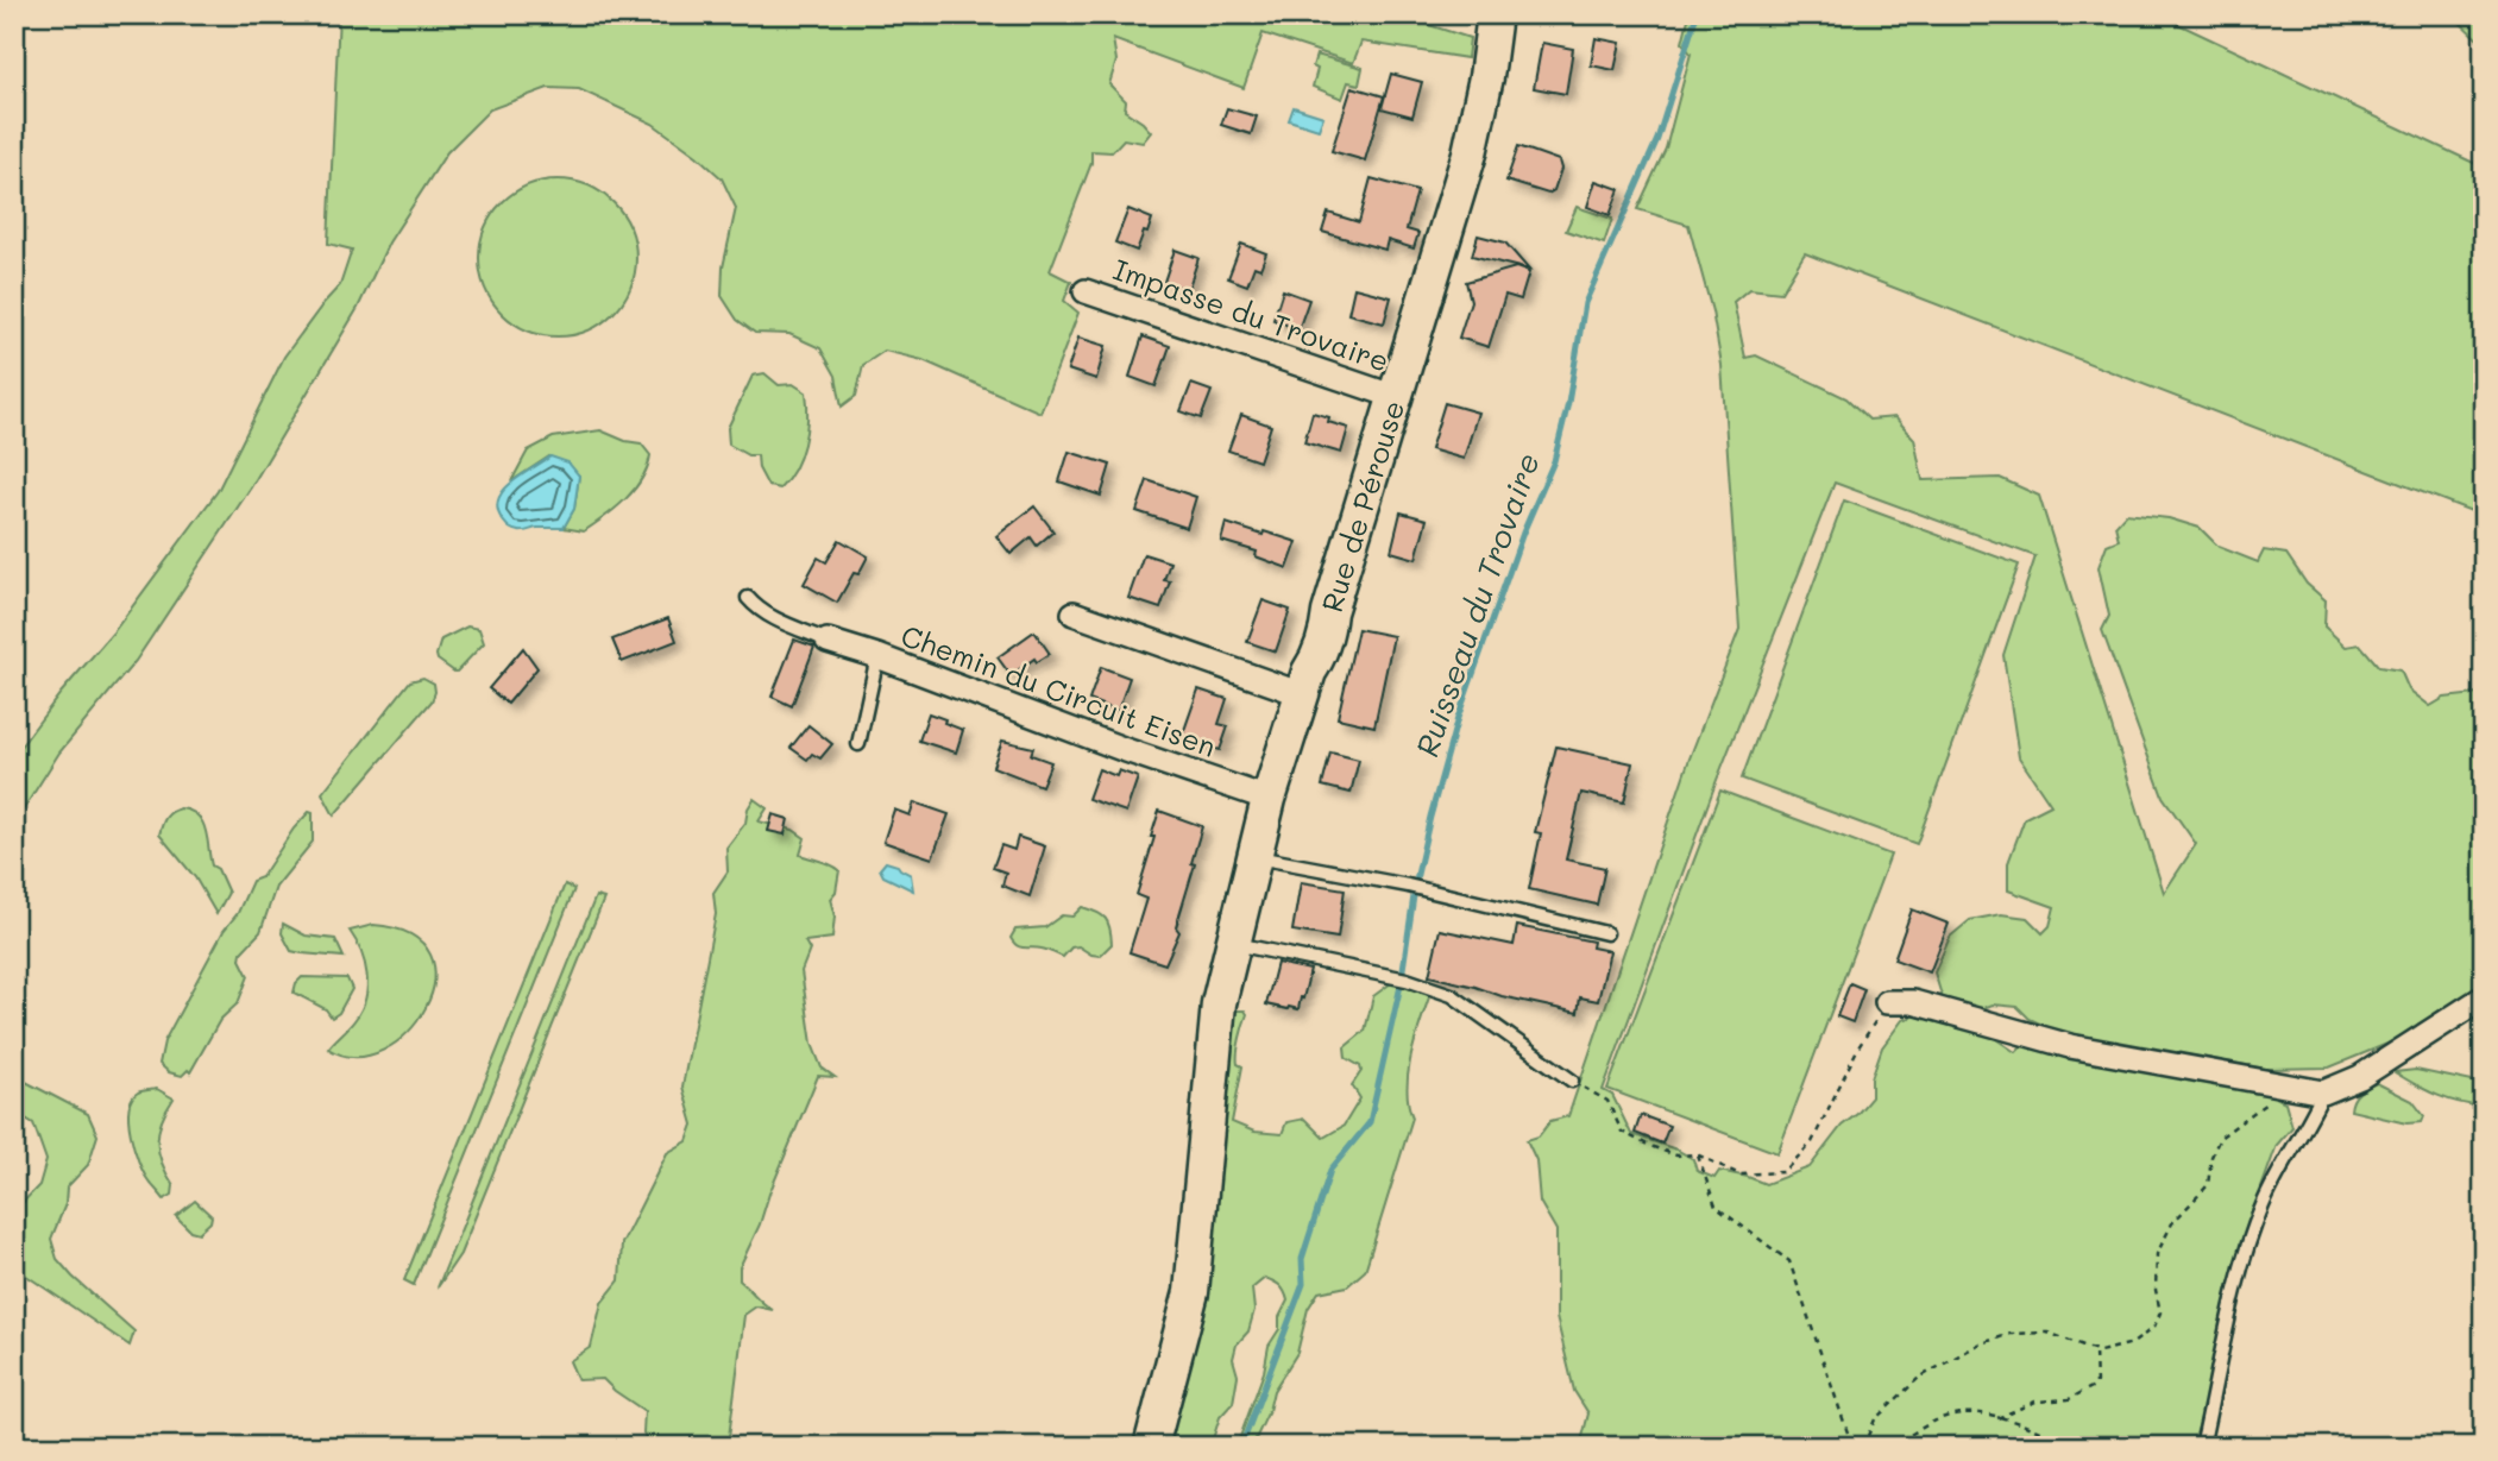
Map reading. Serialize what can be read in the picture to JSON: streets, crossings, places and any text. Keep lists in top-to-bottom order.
{
  "streets": {
    "street": ["Impasse du Trovaire", "Rue de Pérouse", "Chemin du Circuit Eisen"]
  },
  "crossings": [
    ["Impasse du Trovaire", "Rue de Pérouse"],
    ["Rue de Pérouse", "Chemin du Circuit Eisen"]
  ],
  "water": ["Ruisseau du Trovaire"]
}
